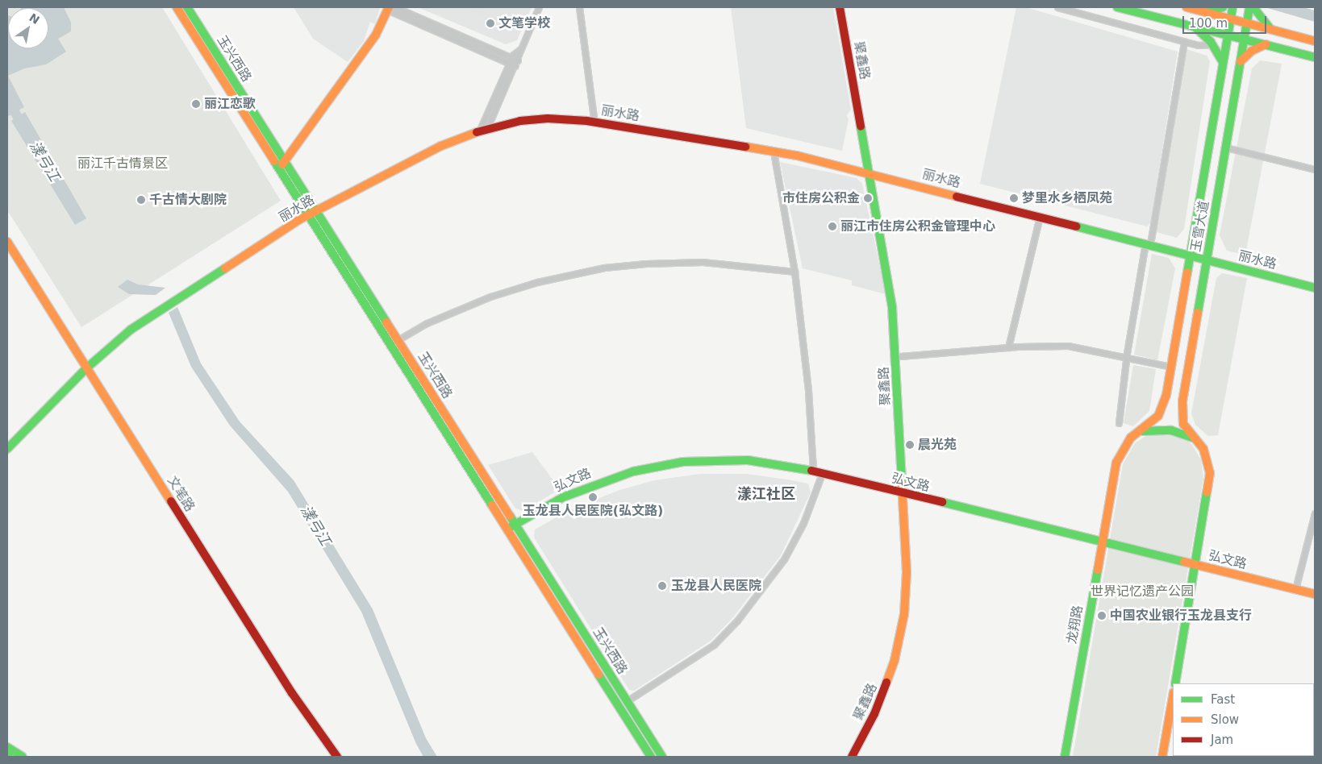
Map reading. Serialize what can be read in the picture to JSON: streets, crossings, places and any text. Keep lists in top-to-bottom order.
{
  "streets": {
    "main road": [
      "玉兴西路",
      "聚鑫路",
      "丽水路",
      "玉雪大道",
      "弘文路",
      "文笔路",
      "龙翔路"
    ]
  },
  "crossings": [
    ["玉兴西路", "丽水路"],
    ["玉兴西路", "弘文路"],
    ["聚鑫路", "丽水路"],
    ["聚鑫路", "弘文路"],
    ["丽水路", "玉雪大道"],
    ["丽水路", "文笔路"],
    ["玉雪大道", "龙翔路"],
    ["弘文路", "龙翔路"]
  ],
  "districts": ["漾江社区"],
  "water": ["漾弓江"],
  "parks": ["丽江千古情景区", "世界记忆遗产公园"],
  "places": [
    "文笔学校",
    "丽江恋歌",
    "市住房公积金",
    "梦里水乡栖凤苑",
    "千古情大剧院",
    "丽江市住房公积金管理中心",
    "晨光苑",
    "玉龙县人民医院(弘文路)",
    "玉龙县人民医院",
    "中国农业银行玉龙县支行"
  ],
  "legend": ["Fast", "Slow", "Jam"],
  "scale_bar": "100 m",
  "north": "top right"
}
